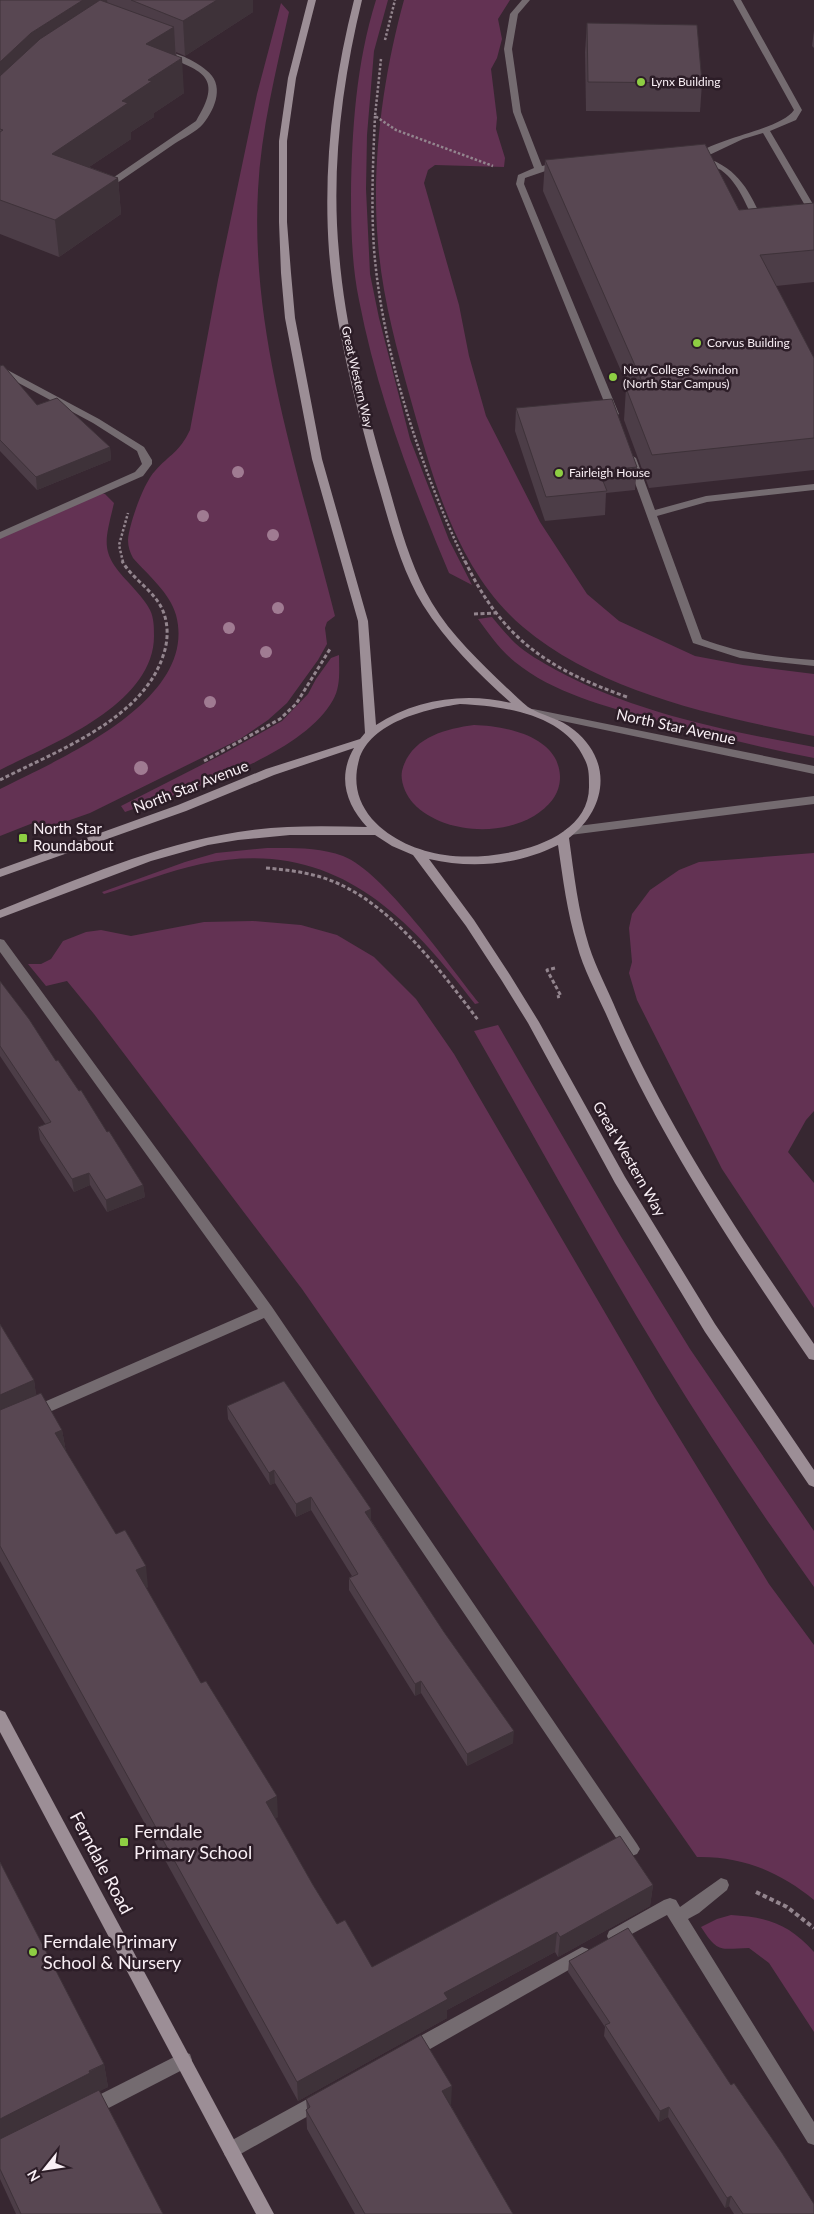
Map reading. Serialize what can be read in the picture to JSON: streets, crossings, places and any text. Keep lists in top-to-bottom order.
{
  "streets": {
    "main road": ["Great Western Way", "North Star Avenue", "Ferndale Road"]
  },
  "crossings": [
    ["Great Western Way", "North Star Avenue"]
  ],
  "places": {
    "other": [
      "Lynx Building",
      "Corvus Building",
      "New College Swindon (North Star Campus)",
      "Fairleigh House",
      "Ferndale Primary School & Nursery"
    ],
    "transit": ["North Star Roundabout", "Ferndale Primary School"]
  },
  "north": "bottom left"
}
